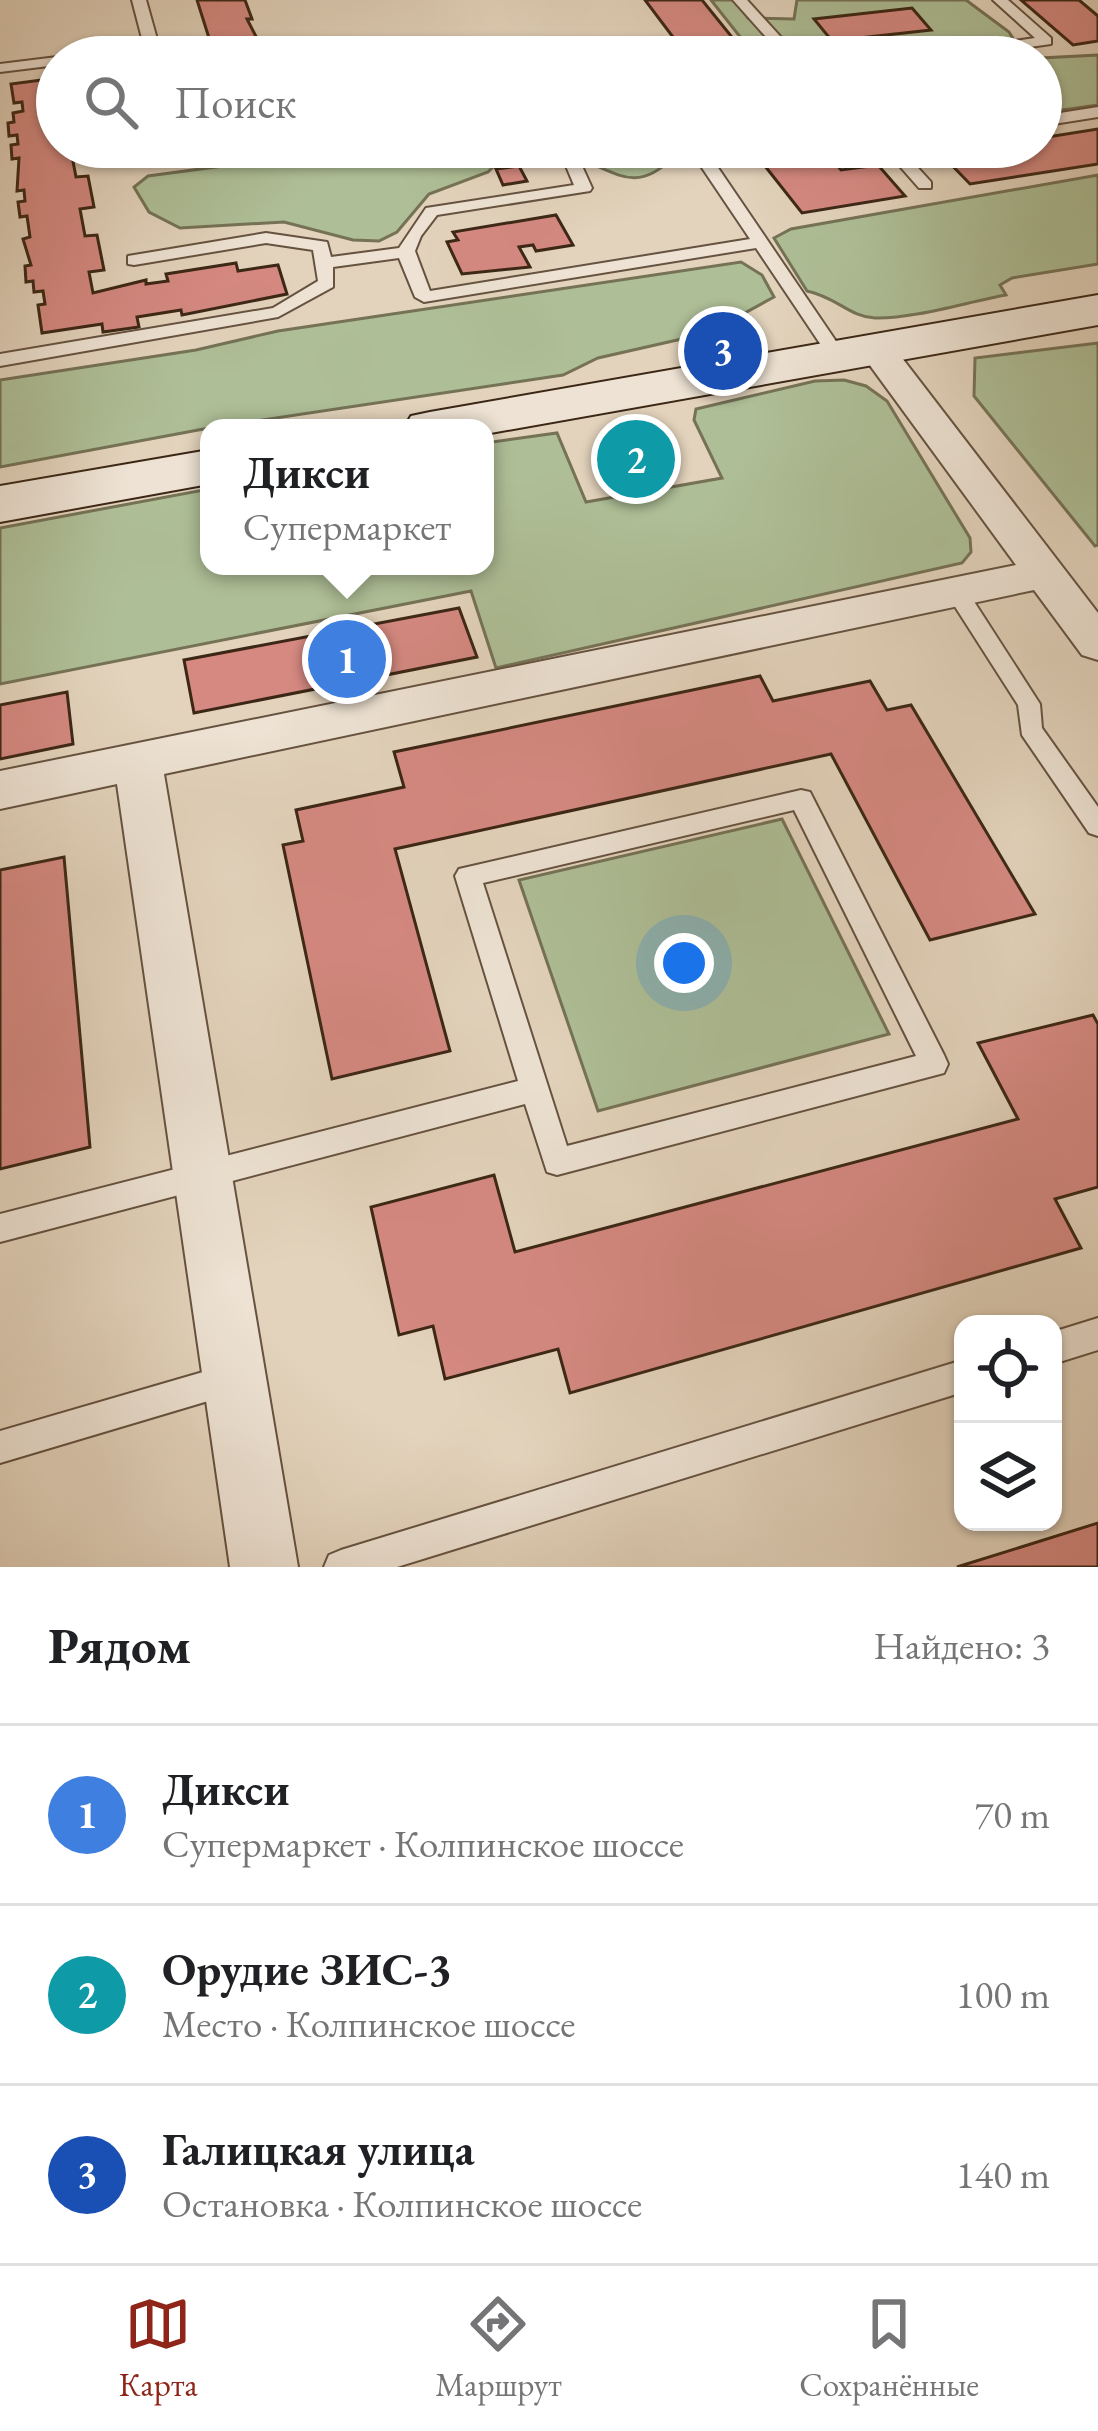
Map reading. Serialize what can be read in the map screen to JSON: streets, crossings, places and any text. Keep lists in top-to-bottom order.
{
  "page": {
    "search": "Поиск",
    "pins": ["3", "2", "1"],
    "popup": ["Дикси", "Супермаркет"],
    "heading": ["Рядом", "Найдено: 3"],
    "list": [
      {
        "mark": "1",
        "name": "Дикси",
        "note": "Супермаркет · Колпинское шоссе",
        "value": "70 m"
      },
      {
        "mark": "2",
        "name": "Орудие ЗИС-3",
        "note": "Место · Колпинское шоссе",
        "value": "100 m"
      },
      {
        "mark": "3",
        "name": "Галицкая улица",
        "note": "Остановка · Колпинское шоссе",
        "value": "140 m"
      }
    ],
    "nav": ["Карта", "Маршрут", "Сохранённые"]
  }
}
